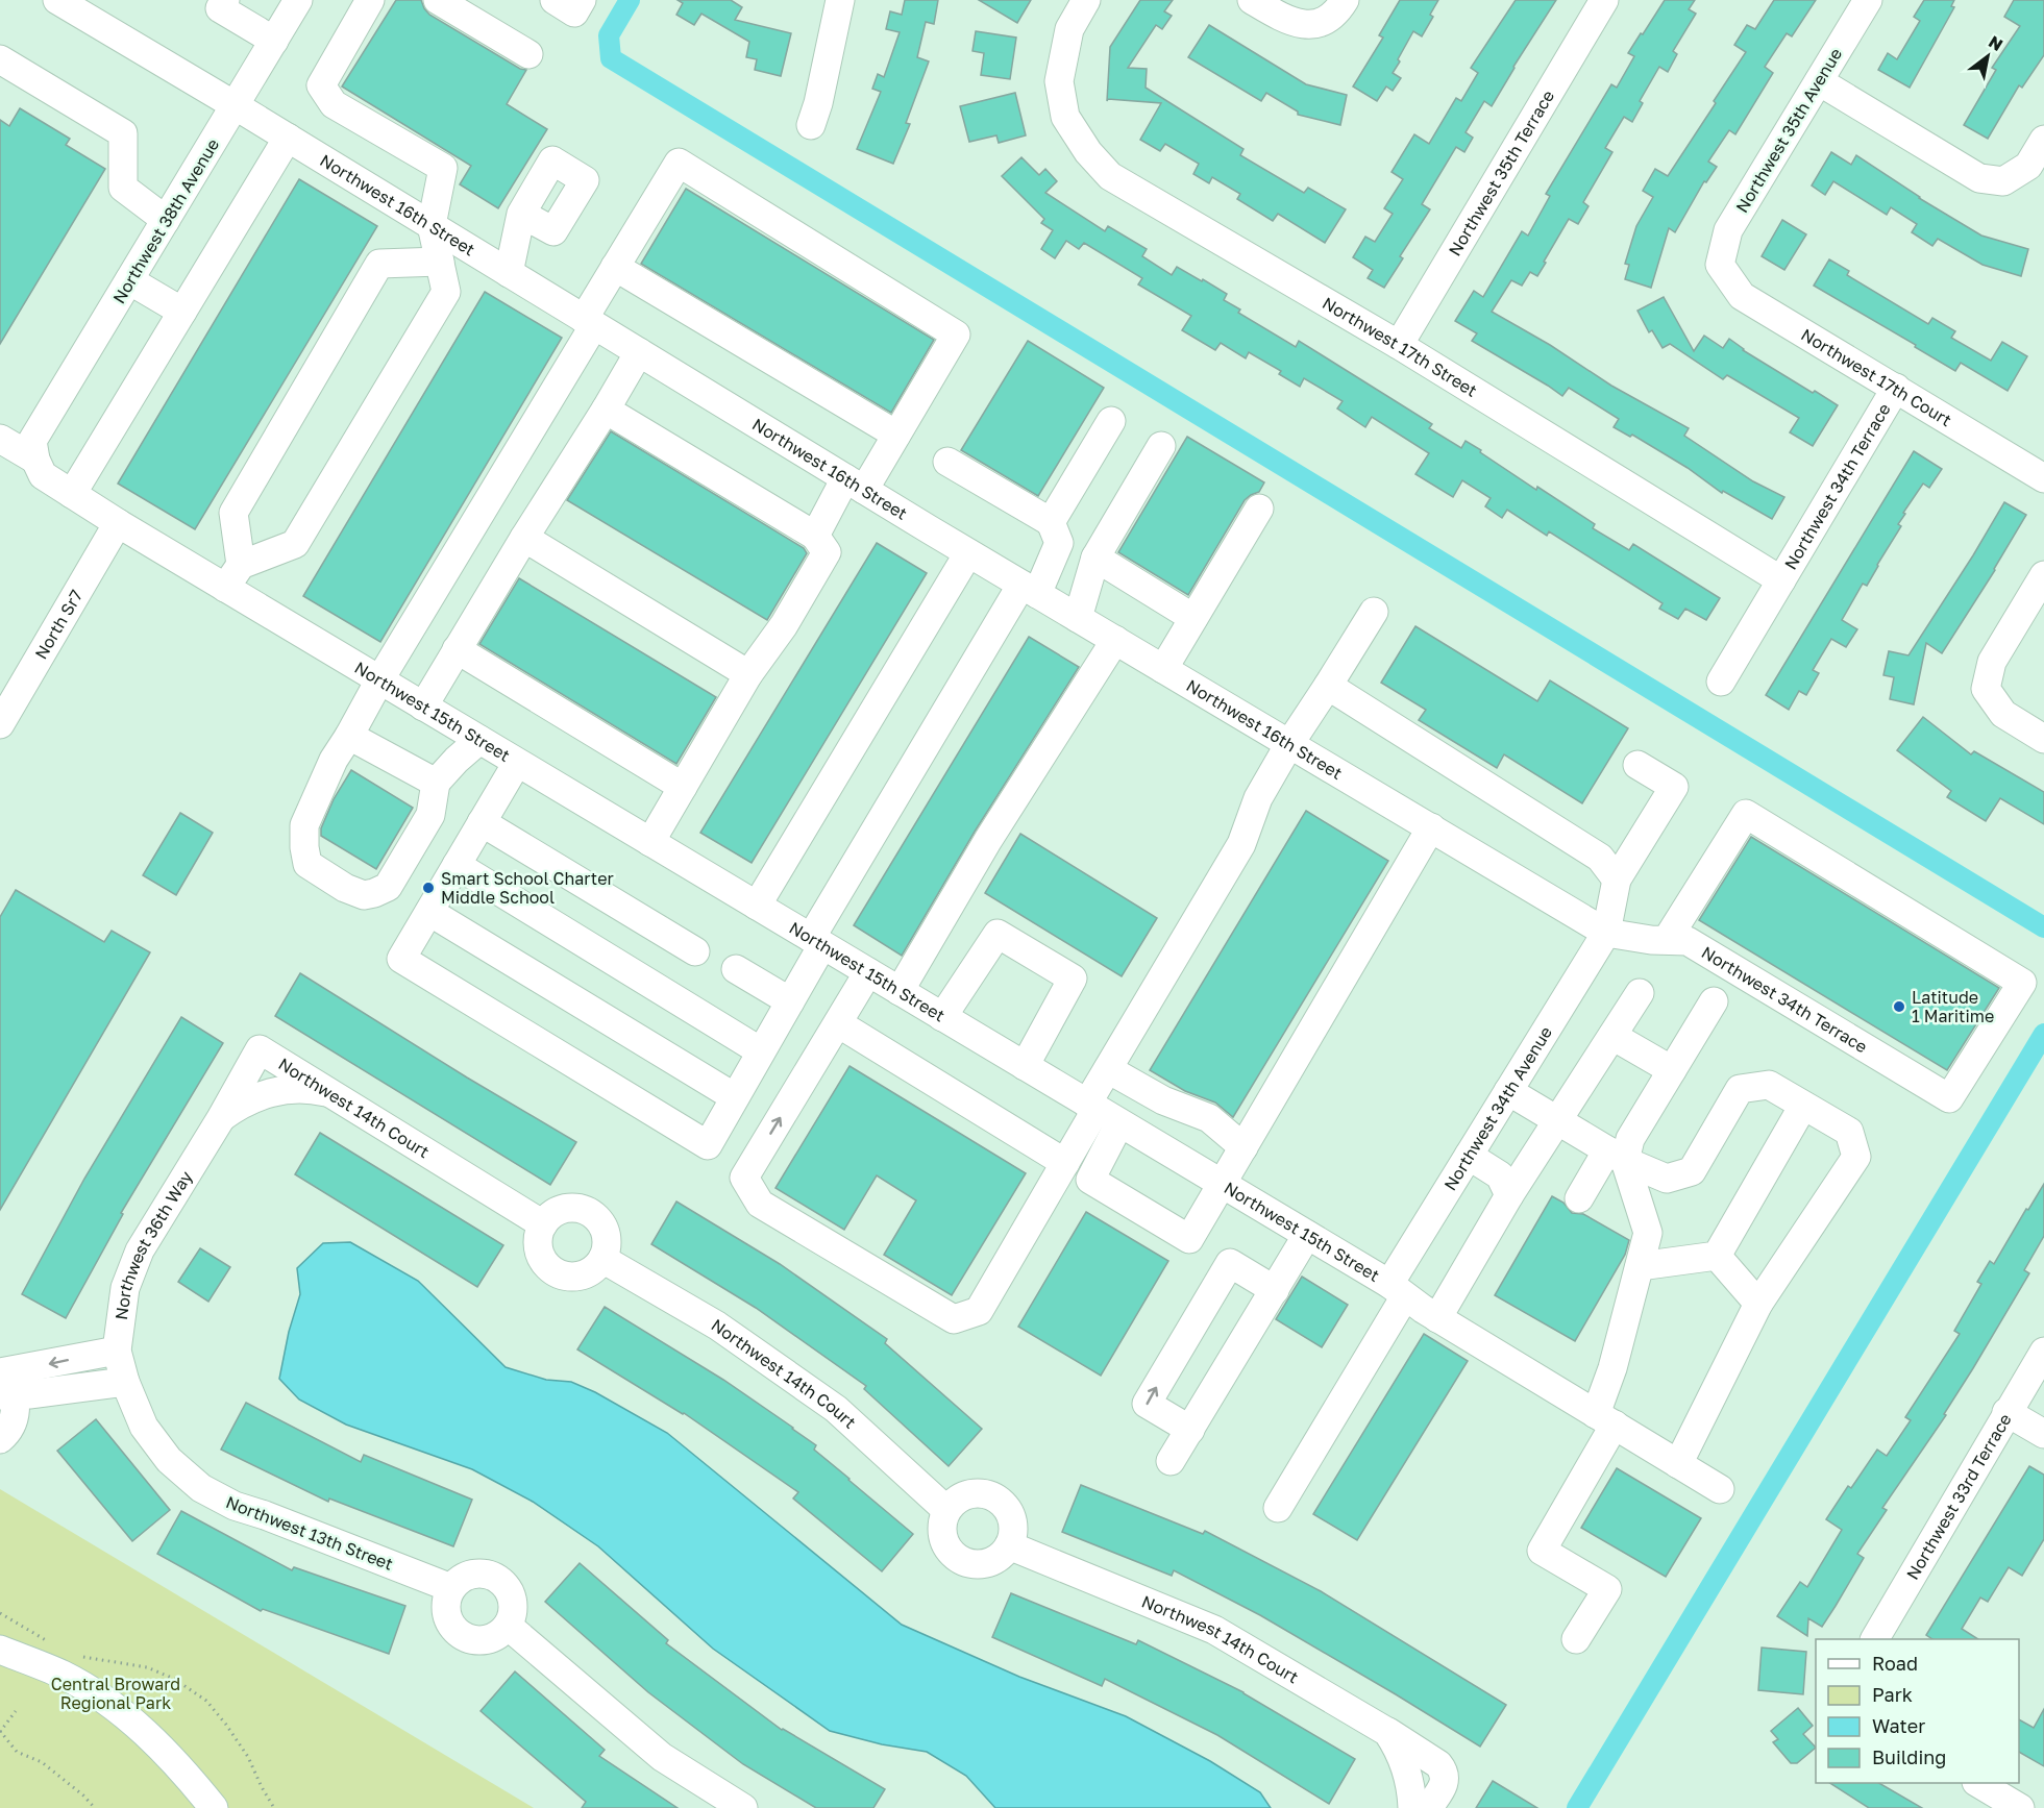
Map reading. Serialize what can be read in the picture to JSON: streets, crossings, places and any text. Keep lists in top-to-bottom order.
{
  "streets": {
    "street": [
      "Northwest 35th Avenue",
      "Northwest 35th Terrace",
      "Northwest 16th Street",
      "Northwest 38th Avenue",
      "Northwest 17th Street",
      "Northwest 17th Court",
      "Northwest 34th Terrace",
      "North Sr7",
      "Northwest 15th Street",
      "Northwest 14th Court",
      "Northwest 34th Avenue",
      "Northwest 36th Way",
      "Northwest 33rd Terrace",
      "Northwest 13th Street"
    ]
  },
  "crossings": [
    ["Northwest 35th Avenue", "Northwest 17th Court"],
    ["Northwest 35th Terrace", "Northwest 17th Street"],
    ["Northwest 16th Street", "Northwest 38th Avenue"],
    ["Northwest 16th Street", "Northwest 34th Terrace"],
    ["Northwest 16th Street", "Northwest 34th Avenue"],
    ["Northwest 38th Avenue", "Northwest 15th Street"],
    ["Northwest 17th Street", "Northwest 34th Terrace"],
    ["Northwest 17th Court", "Northwest 34th Terrace"],
    ["Northwest 34th Terrace", "Northwest 34th Avenue"],
    ["North Sr7", "Northwest 15th Street"],
    ["Northwest 15th Street", "Northwest 34th Avenue"],
    ["Northwest 14th Court", "Northwest 36th Way"],
    ["Northwest 36th Way", "Northwest 13th Street"]
  ],
  "parks": ["Central Broward Regional Park"],
  "places": ["Smart School Charter Middle School", "Latitude 1 Maritime"],
  "legend": [
    "Road",
    "Park",
    "Water",
    "Building"
  ],
  "north": "top right"
}
